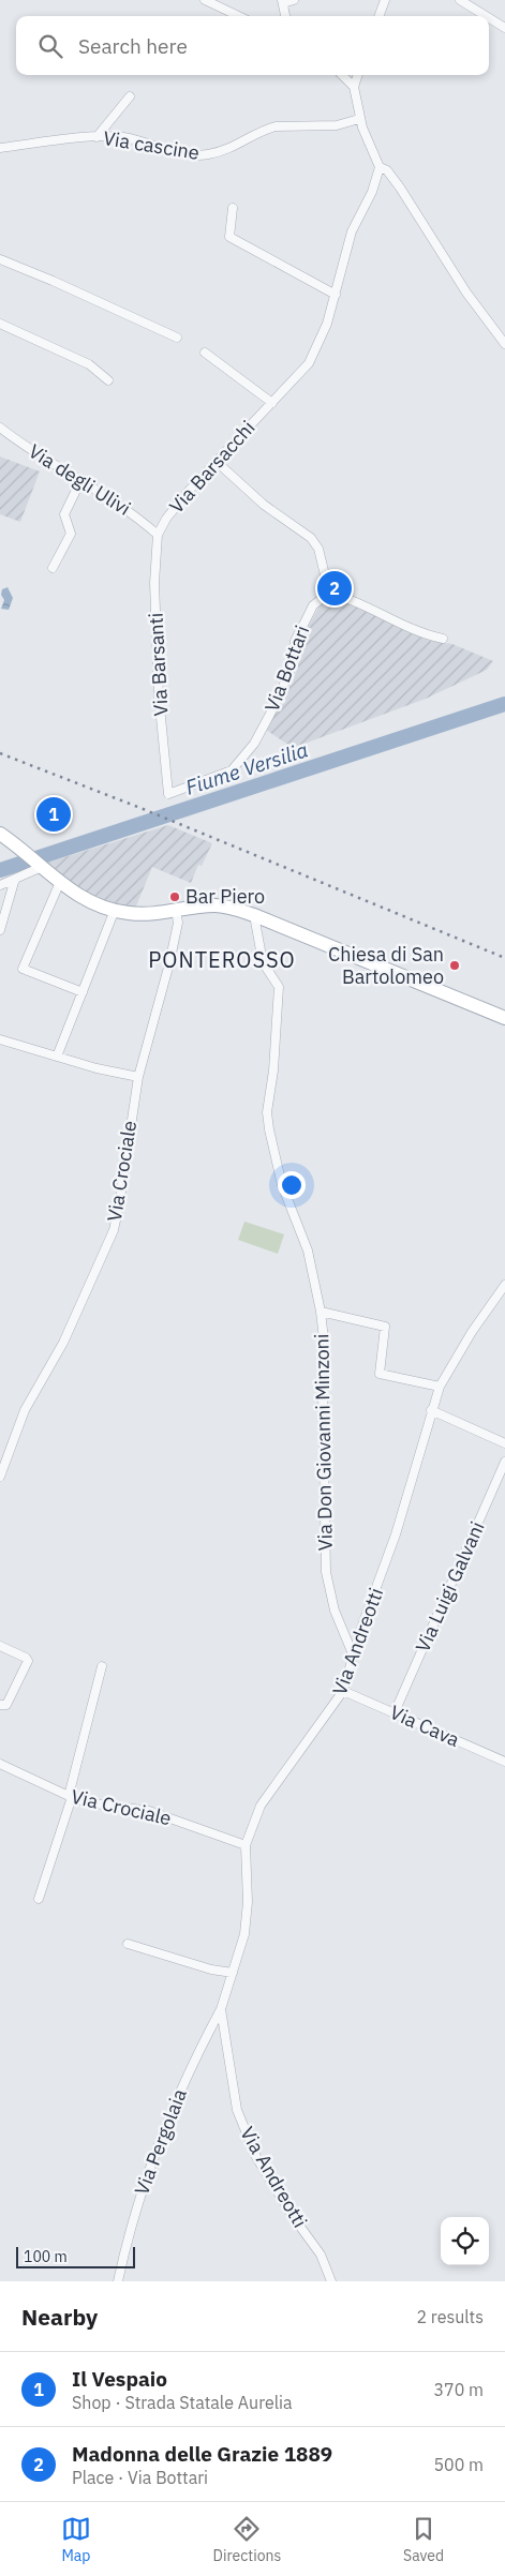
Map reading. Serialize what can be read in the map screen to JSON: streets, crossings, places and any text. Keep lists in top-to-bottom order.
{
  "streets": {
    "street": [
      "Via cascine",
      "Via Barsacchi",
      "Via degli Ulivi",
      "Via Barsanti",
      "Via Bottari",
      "Via Crociale",
      "Via Don Giovanni Minzoni",
      "Via Luigi Galvani",
      "Via Andreotti",
      "Via Cava",
      "Via Pergolaia"
    ]
  },
  "crossings": [
    ["Via Barsacchi", "Via degli Ulivi"],
    ["Via Barsacchi", "Via Barsanti"],
    ["Via degli Ulivi", "Via Barsanti"],
    ["Via Barsanti", "Via Bottari"],
    ["Via Crociale", "Via Andreotti"],
    ["Via Don Giovanni Minzoni", "Via Andreotti"],
    ["Via Luigi Galvani", "Via Cava"],
    ["Via Andreotti", "Via Cava"],
    ["Via Andreotti", "Via Pergolaia"]
  ],
  "districts": ["PONTEROSSO"],
  "water": ["Fiume Versilia"],
  "places": ["Bar Piero", "Chiesa di San Bartolomeo"],
  "scale_bar": "100 m",
  "page": {
    "search": "Search here",
    "pins": ["2", "1"],
    "scale": "100 m",
    "heading": ["Nearby", "2 results"],
    "list": [
      {
        "mark": "1",
        "name": "Il Vespaio",
        "note": "Shop · Strada Statale Aurelia",
        "value": "370 m"
      },
      {
        "mark": "2",
        "name": "Madonna delle Grazie 1889",
        "note": "Place · Via Bottari",
        "value": "500 m"
      }
    ],
    "nav": ["Map", "Directions", "Saved"]
  }
}
